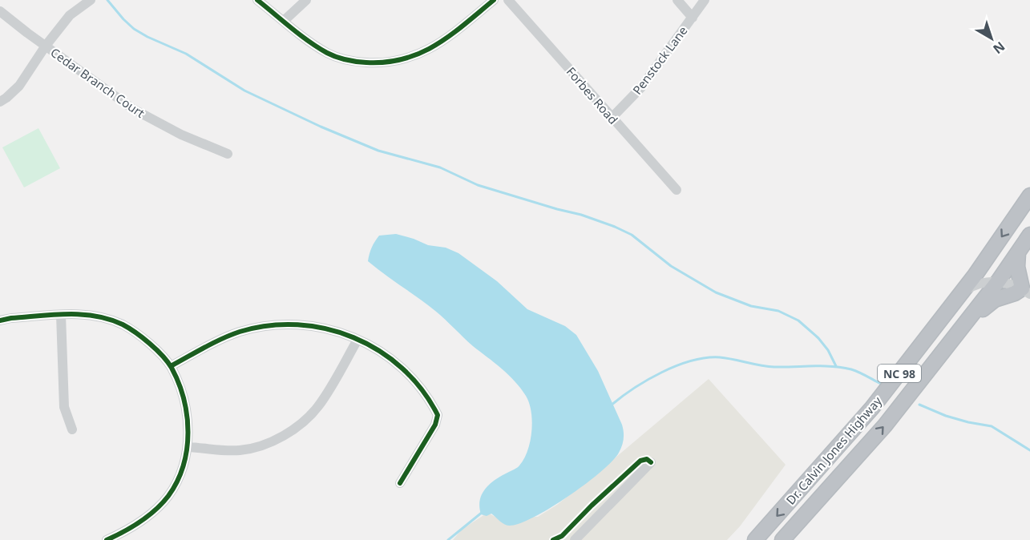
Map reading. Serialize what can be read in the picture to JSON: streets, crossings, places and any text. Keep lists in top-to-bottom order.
{
  "streets": {
    "highway": ["NC 98", "Dr. Calvin Jones Highway"],
    "street": ["Penstock Lane", "Cedar Branch Court", "Forbes Road"]
  },
  "crossings": [
    ["Penstock Lane", "Forbes Road"]
  ],
  "north": "bottom right"
}
